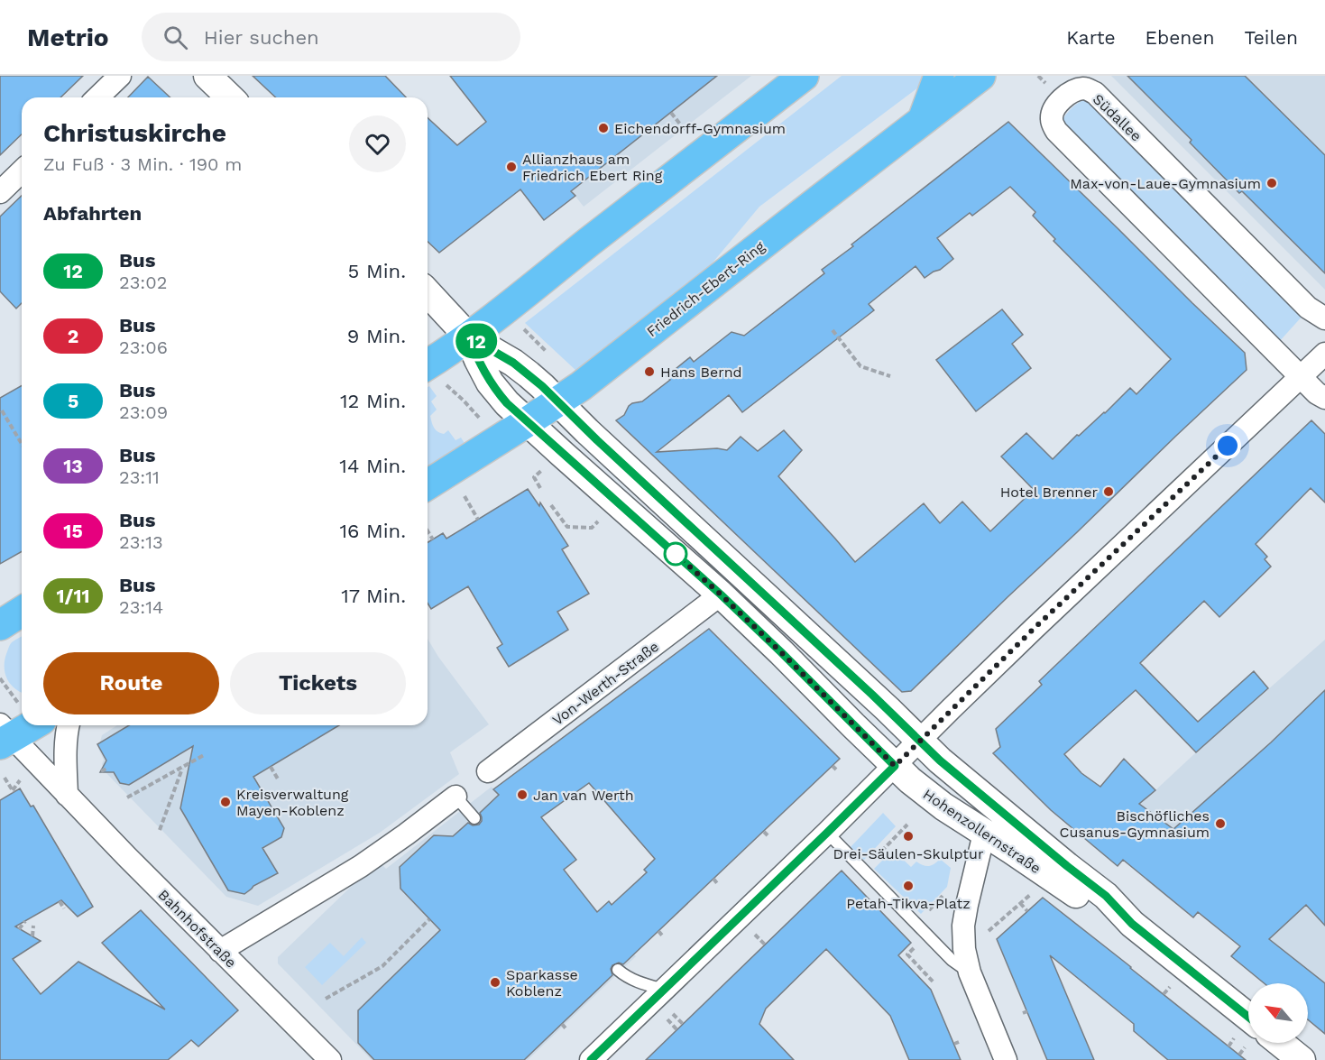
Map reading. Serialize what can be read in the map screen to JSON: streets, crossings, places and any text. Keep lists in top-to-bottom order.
{
  "streets": {
    "main road": ["Friedrich-Ebert-Ring"],
    "street": [
      "Südallee",
      "Von-Werth-Straße",
      "Hohenzollernstraße",
      "Bahnhofstraße"
    ]
  },
  "crossings": [
    ["Friedrich-Ebert-Ring", "Hohenzollernstraße"],
    ["Von-Werth-Straße", "Hohenzollernstraße"]
  ],
  "places": [
    "Eichendorff-Gymnasium",
    "Allianzhaus am Friedrich Ebert Ring",
    "Max-von-Laue-Gymnasium",
    "Hans Bernd",
    "Hotel Brenner",
    "Jan van Werth",
    "Kreisverwaltung Mayen-Koblenz",
    "Bischöfliches Cusanus-Gymnasium",
    "Drei-Säulen-Skulptur",
    "Petah-Tikva-Platz",
    "Sparkasse Koblenz"
  ],
  "lines": ["bus line 12"],
  "north": "top left",
  "page": {
    "header": "Metrio",
    "search": "Hier suchen",
    "nav": ["Karte", "Ebenen", "Teilen"],
    "on_map": "12",
    "heading": [
      ["Christuskirche", "Zu Fuß · 3 Min. · 190 m"],
      "Abfahrten"
    ],
    "list": [
      {
        "mark": "12",
        "name": "Bus",
        "note": "23:02",
        "value": "5 Min."
      },
      {
        "mark": "2",
        "name": "Bus",
        "note": "23:06",
        "value": "9 Min."
      },
      {
        "mark": "5",
        "name": "Bus",
        "note": "23:09",
        "value": "12 Min."
      },
      {
        "mark": "13",
        "name": "Bus",
        "note": "23:11",
        "value": "14 Min."
      },
      {
        "mark": "15",
        "name": "Bus",
        "note": "23:13",
        "value": "16 Min."
      },
      {
        "mark": "1/11",
        "name": "Bus",
        "note": "23:14",
        "value": "17 Min."
      }
    ],
    "buttons": ["Route", "Tickets"]
  }
}
